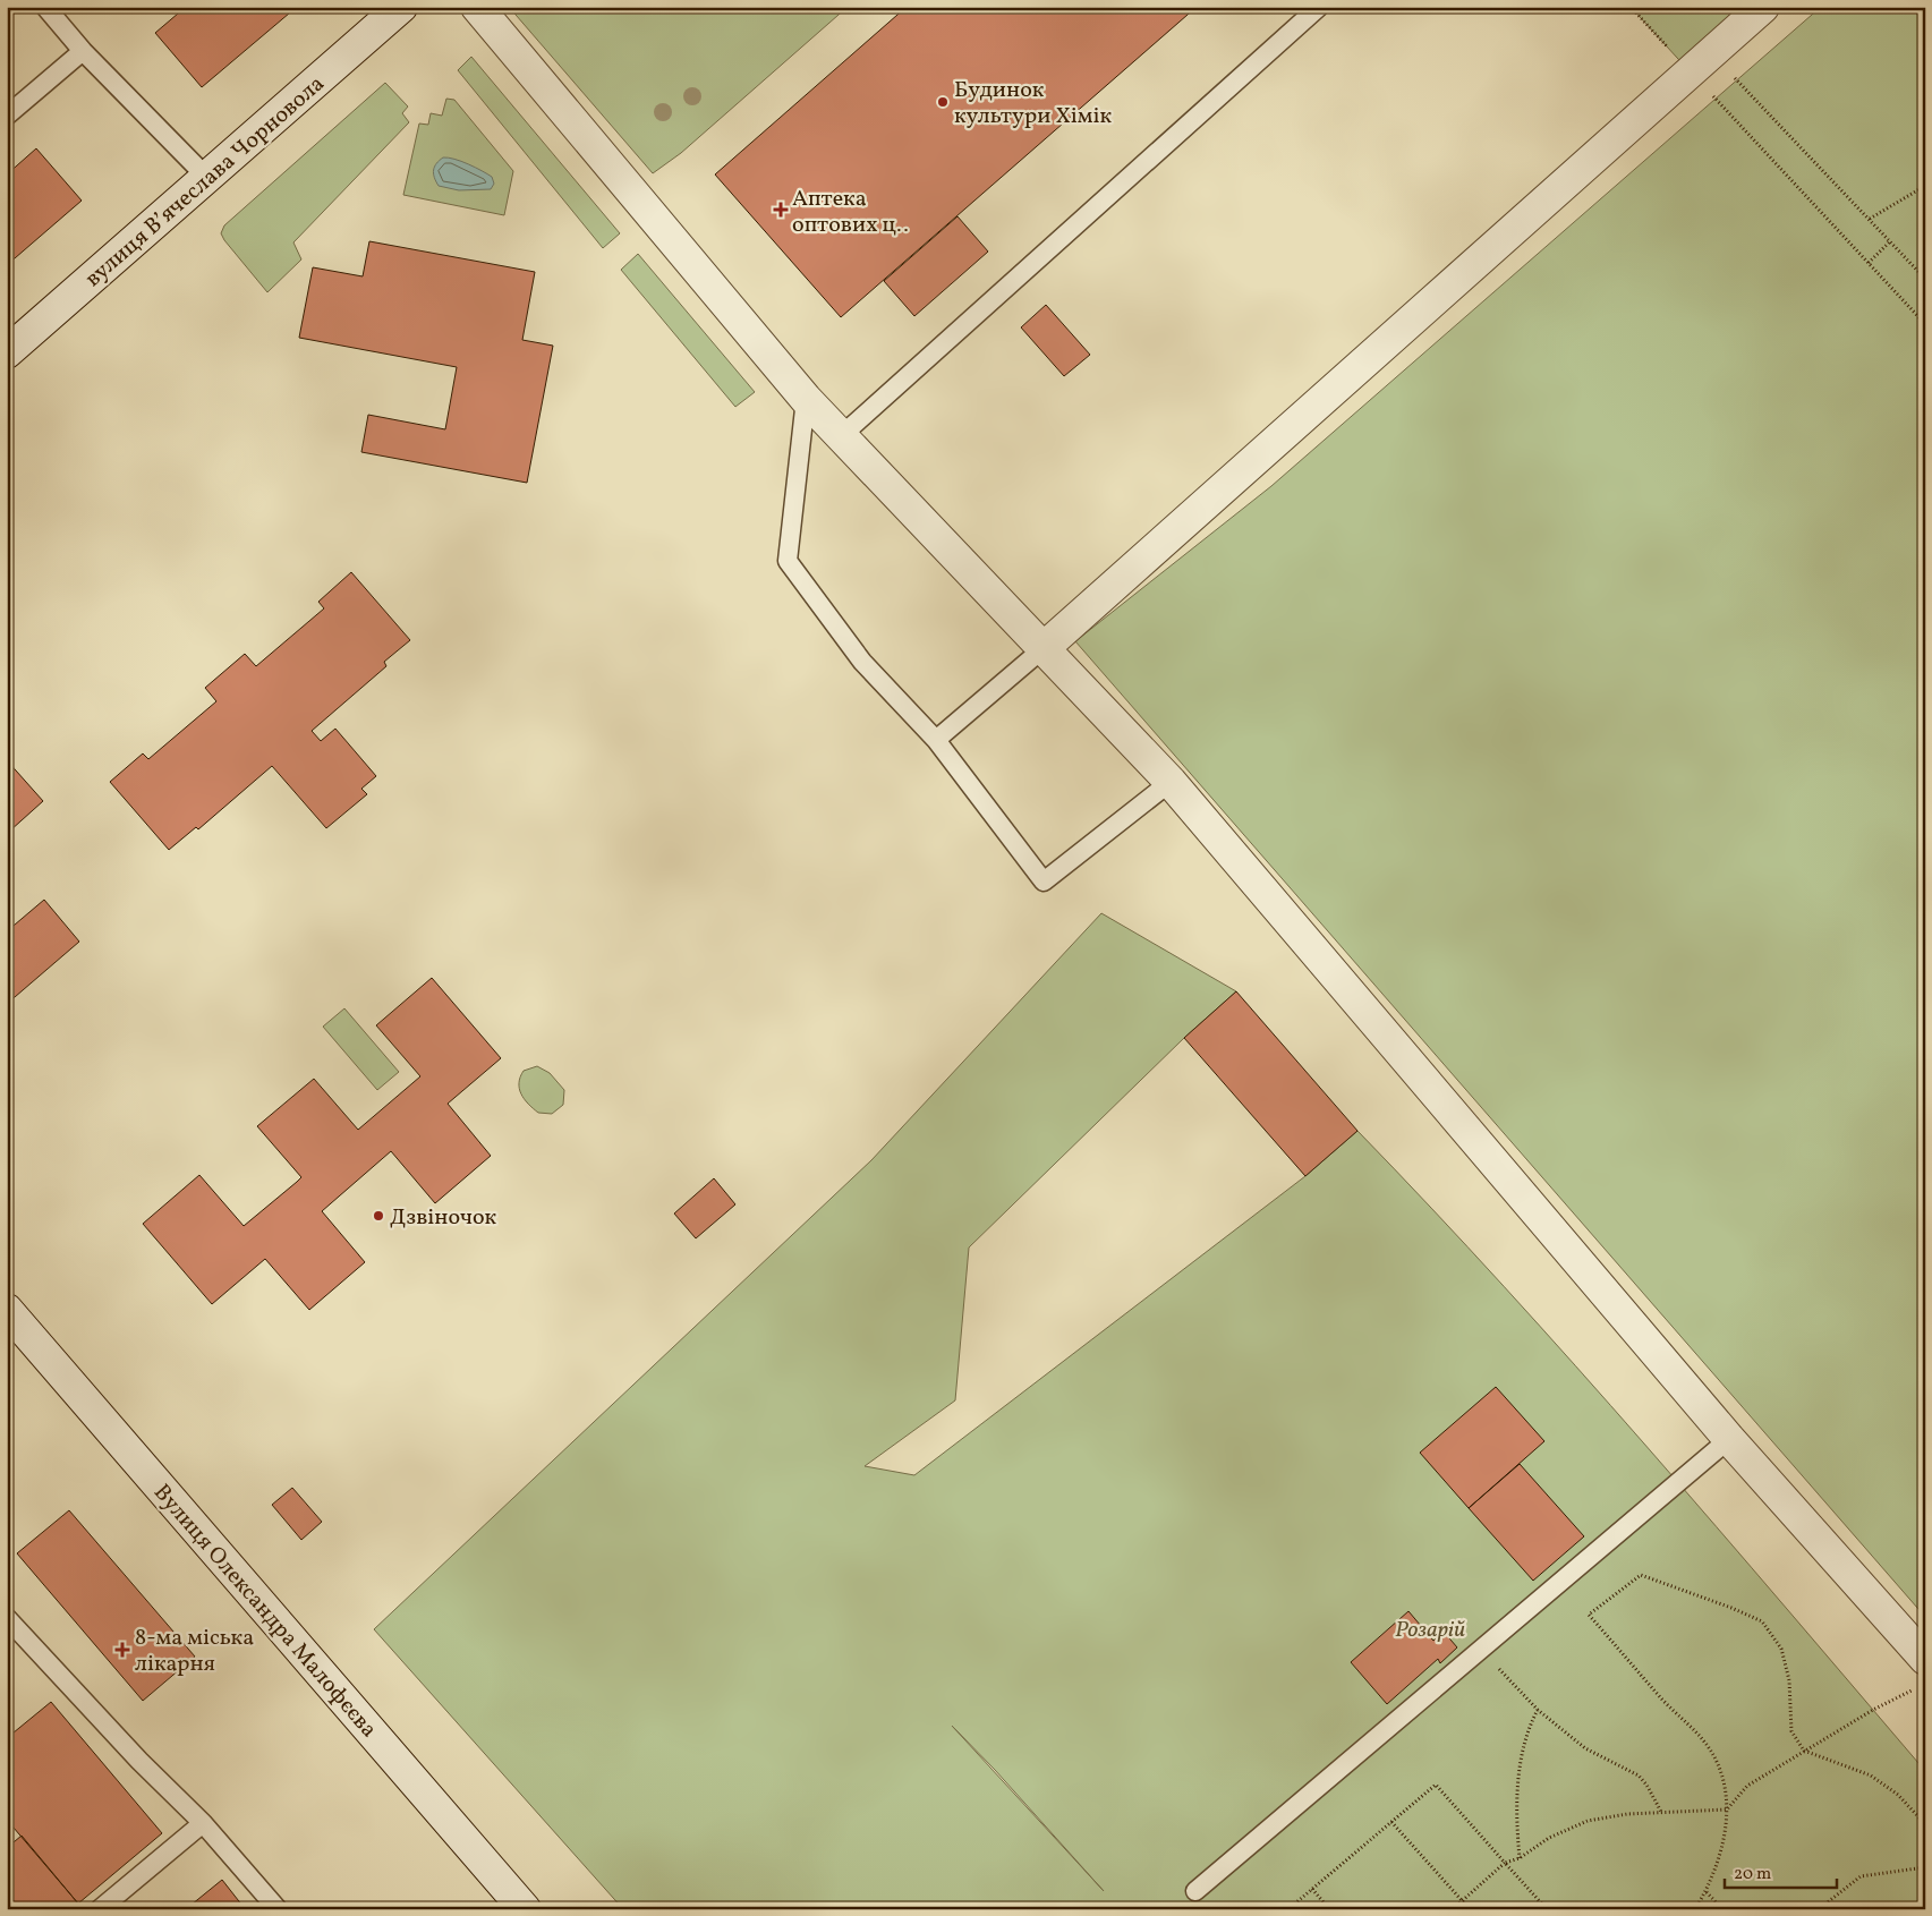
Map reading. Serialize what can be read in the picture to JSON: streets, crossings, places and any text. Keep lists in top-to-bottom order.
{
  "streets": {
    "street": ["вулиця Вʼячеслава Чорновола", "Вулиця Олександра Малофєєва"]
  },
  "parks": ["Розарій"],
  "places": {
    "other": ["Будинок культури Хімік", "Дзвіночок"],
    "health": ["Аптека оптових ц‥", "8-ма міська лікарня"]
  },
  "scale_bar": "20 m"
}
